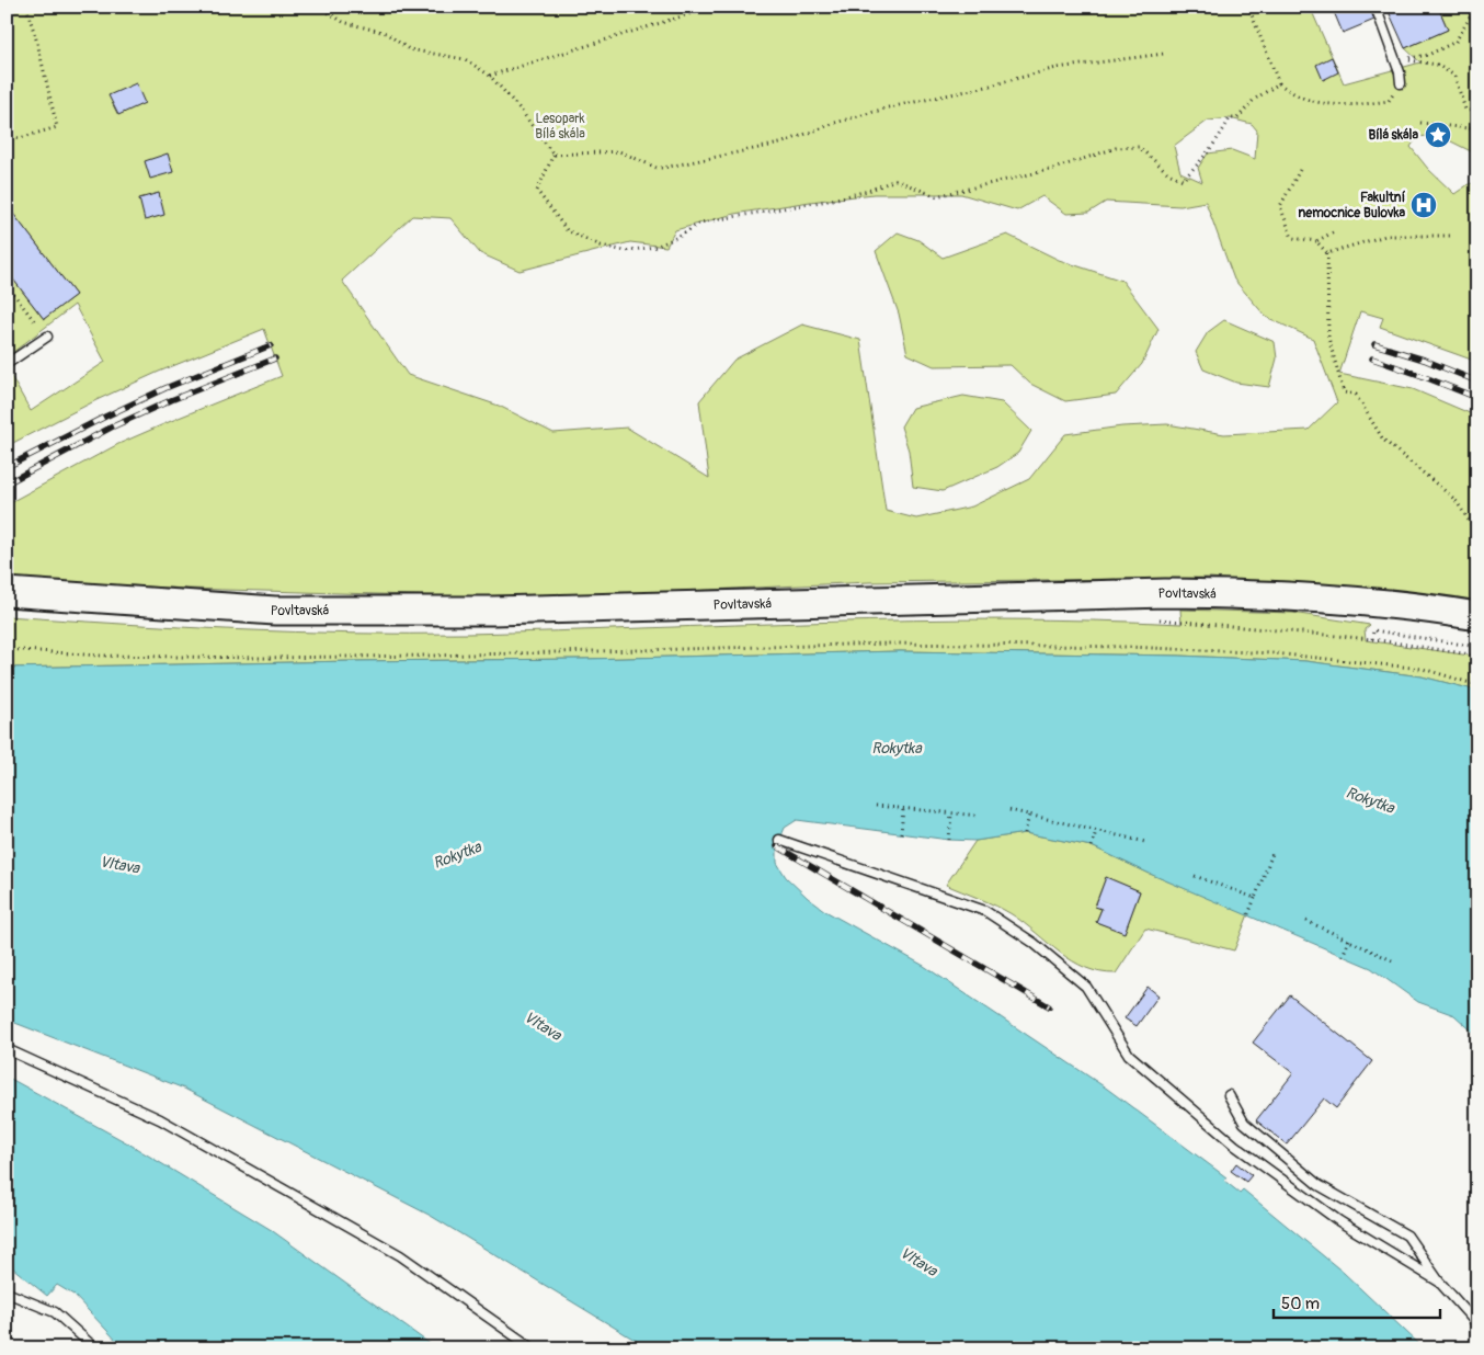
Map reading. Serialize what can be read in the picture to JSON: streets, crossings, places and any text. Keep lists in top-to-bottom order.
{
  "streets": {
    "main road": ["Povltavská"]
  },
  "water": ["Rokytka", "Vltava"],
  "parks": ["Lesopark Bílá skála"],
  "places": {
    "place": ["Bílá skála"],
    "hospital": ["Fakultní nemocnice Bulovka"]
  },
  "scale_bar": "50 m"
}
